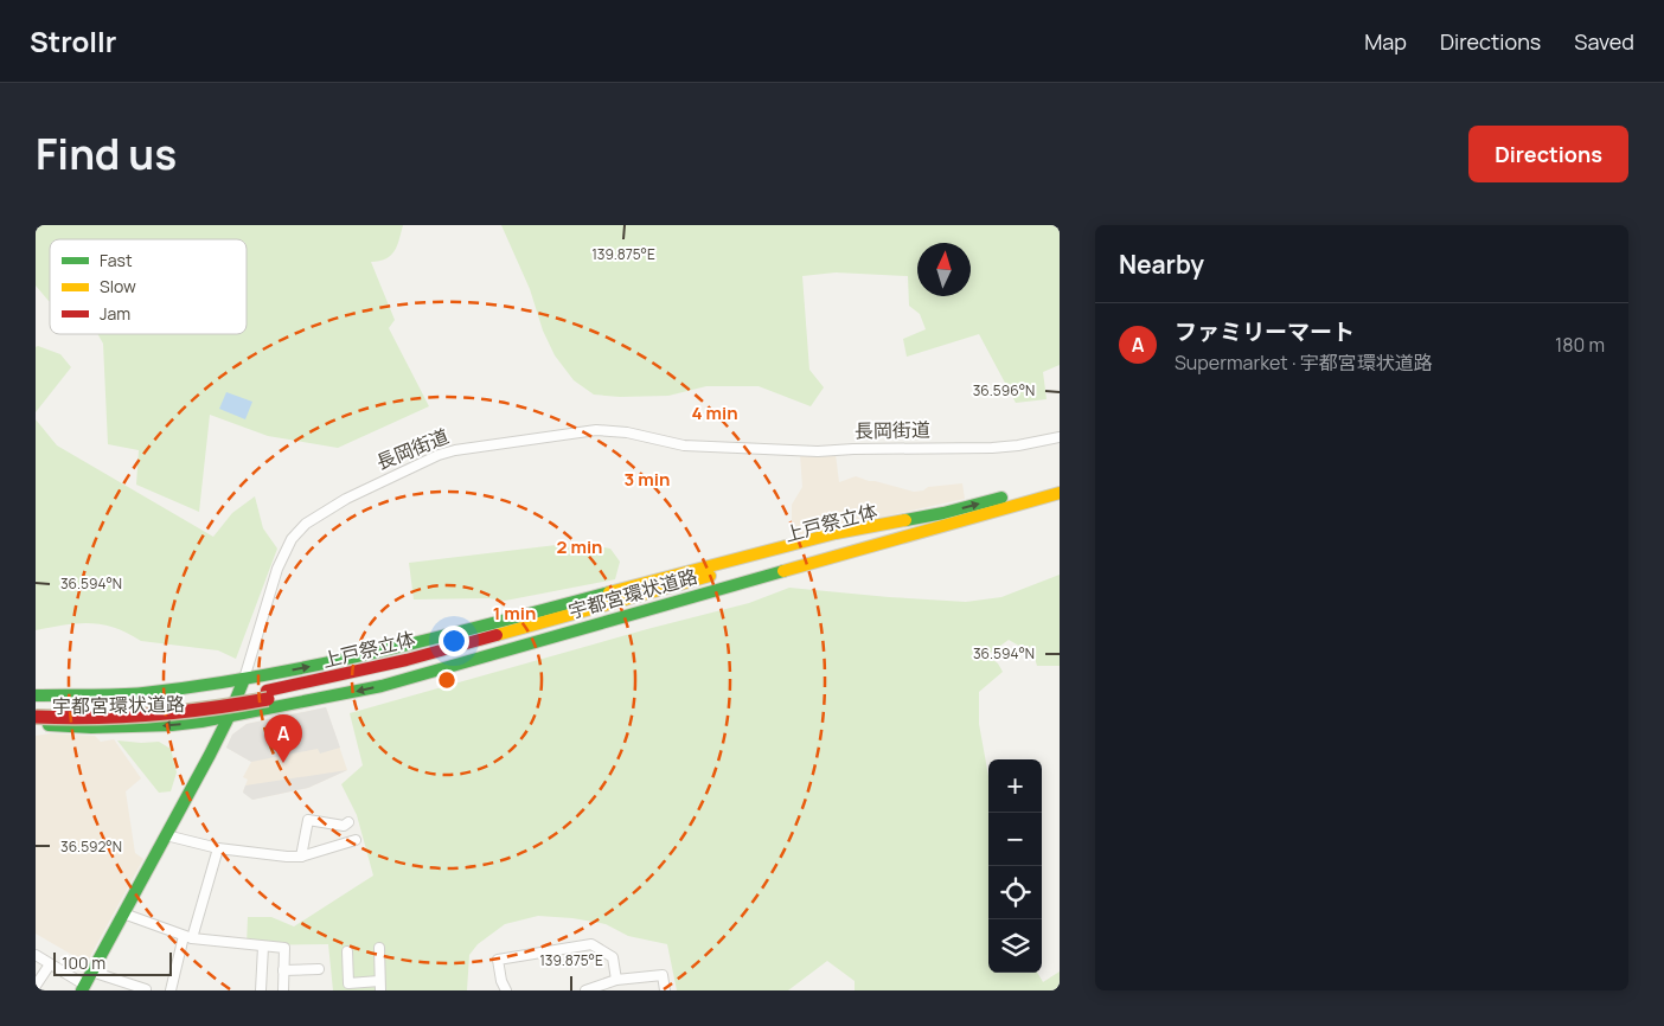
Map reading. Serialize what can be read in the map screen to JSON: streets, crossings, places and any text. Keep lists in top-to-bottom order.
{
  "streets": {
    "main road": ["長岡街道", "上戸祭立体", "宇都宮環状道路"]
  },
  "crossings": [
    ["長岡街道", "宇都宮環状道路"],
    ["上戸祭立体", "宇都宮環状道路"]
  ],
  "legend": ["Fast", "Slow", "Jam"],
  "scale_bar": "100 m",
  "north": "top",
  "page": {
    "header": "Strollr",
    "nav": ["Map", "Directions", "Saved"],
    "title": "Find us",
    "buttons": "Directions",
    "heading": "Nearby",
    "list": [
      {
        "mark": "A",
        "name": "ファミリーマート",
        "note": "Supermarket · 宇都宮環状道路",
        "value": "180 m"
      }
    ],
    "pins": "A",
    "map_buttons": ["+", "−"],
    "scale": "100 m"
  },
  "coordinates": [
    "139.875°E",
    "36.596°N",
    "36.594°N",
    "36.592°N"
  ],
  "rings": [
    "4 min",
    "3 min",
    "2 min",
    "1 min"
  ]
}
